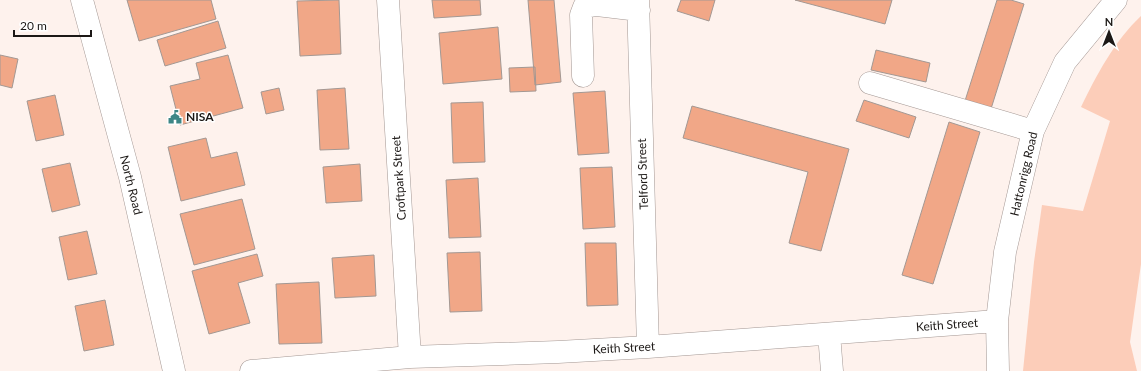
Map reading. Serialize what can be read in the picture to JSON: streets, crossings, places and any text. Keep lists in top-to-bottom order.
{
  "streets": {
    "street": [
      "Telford Street",
      "Hattonrigg Road",
      "Croftpark Street",
      "North Road",
      "Keith Street"
    ]
  },
  "crossings": [
    ["Telford Street", "Keith Street"],
    ["Hattonrigg Road", "Keith Street"],
    ["Croftpark Street", "Keith Street"]
  ],
  "places": {
    "public building": ["NISA"]
  },
  "scale_bar": "20 m",
  "north": "top"
}
